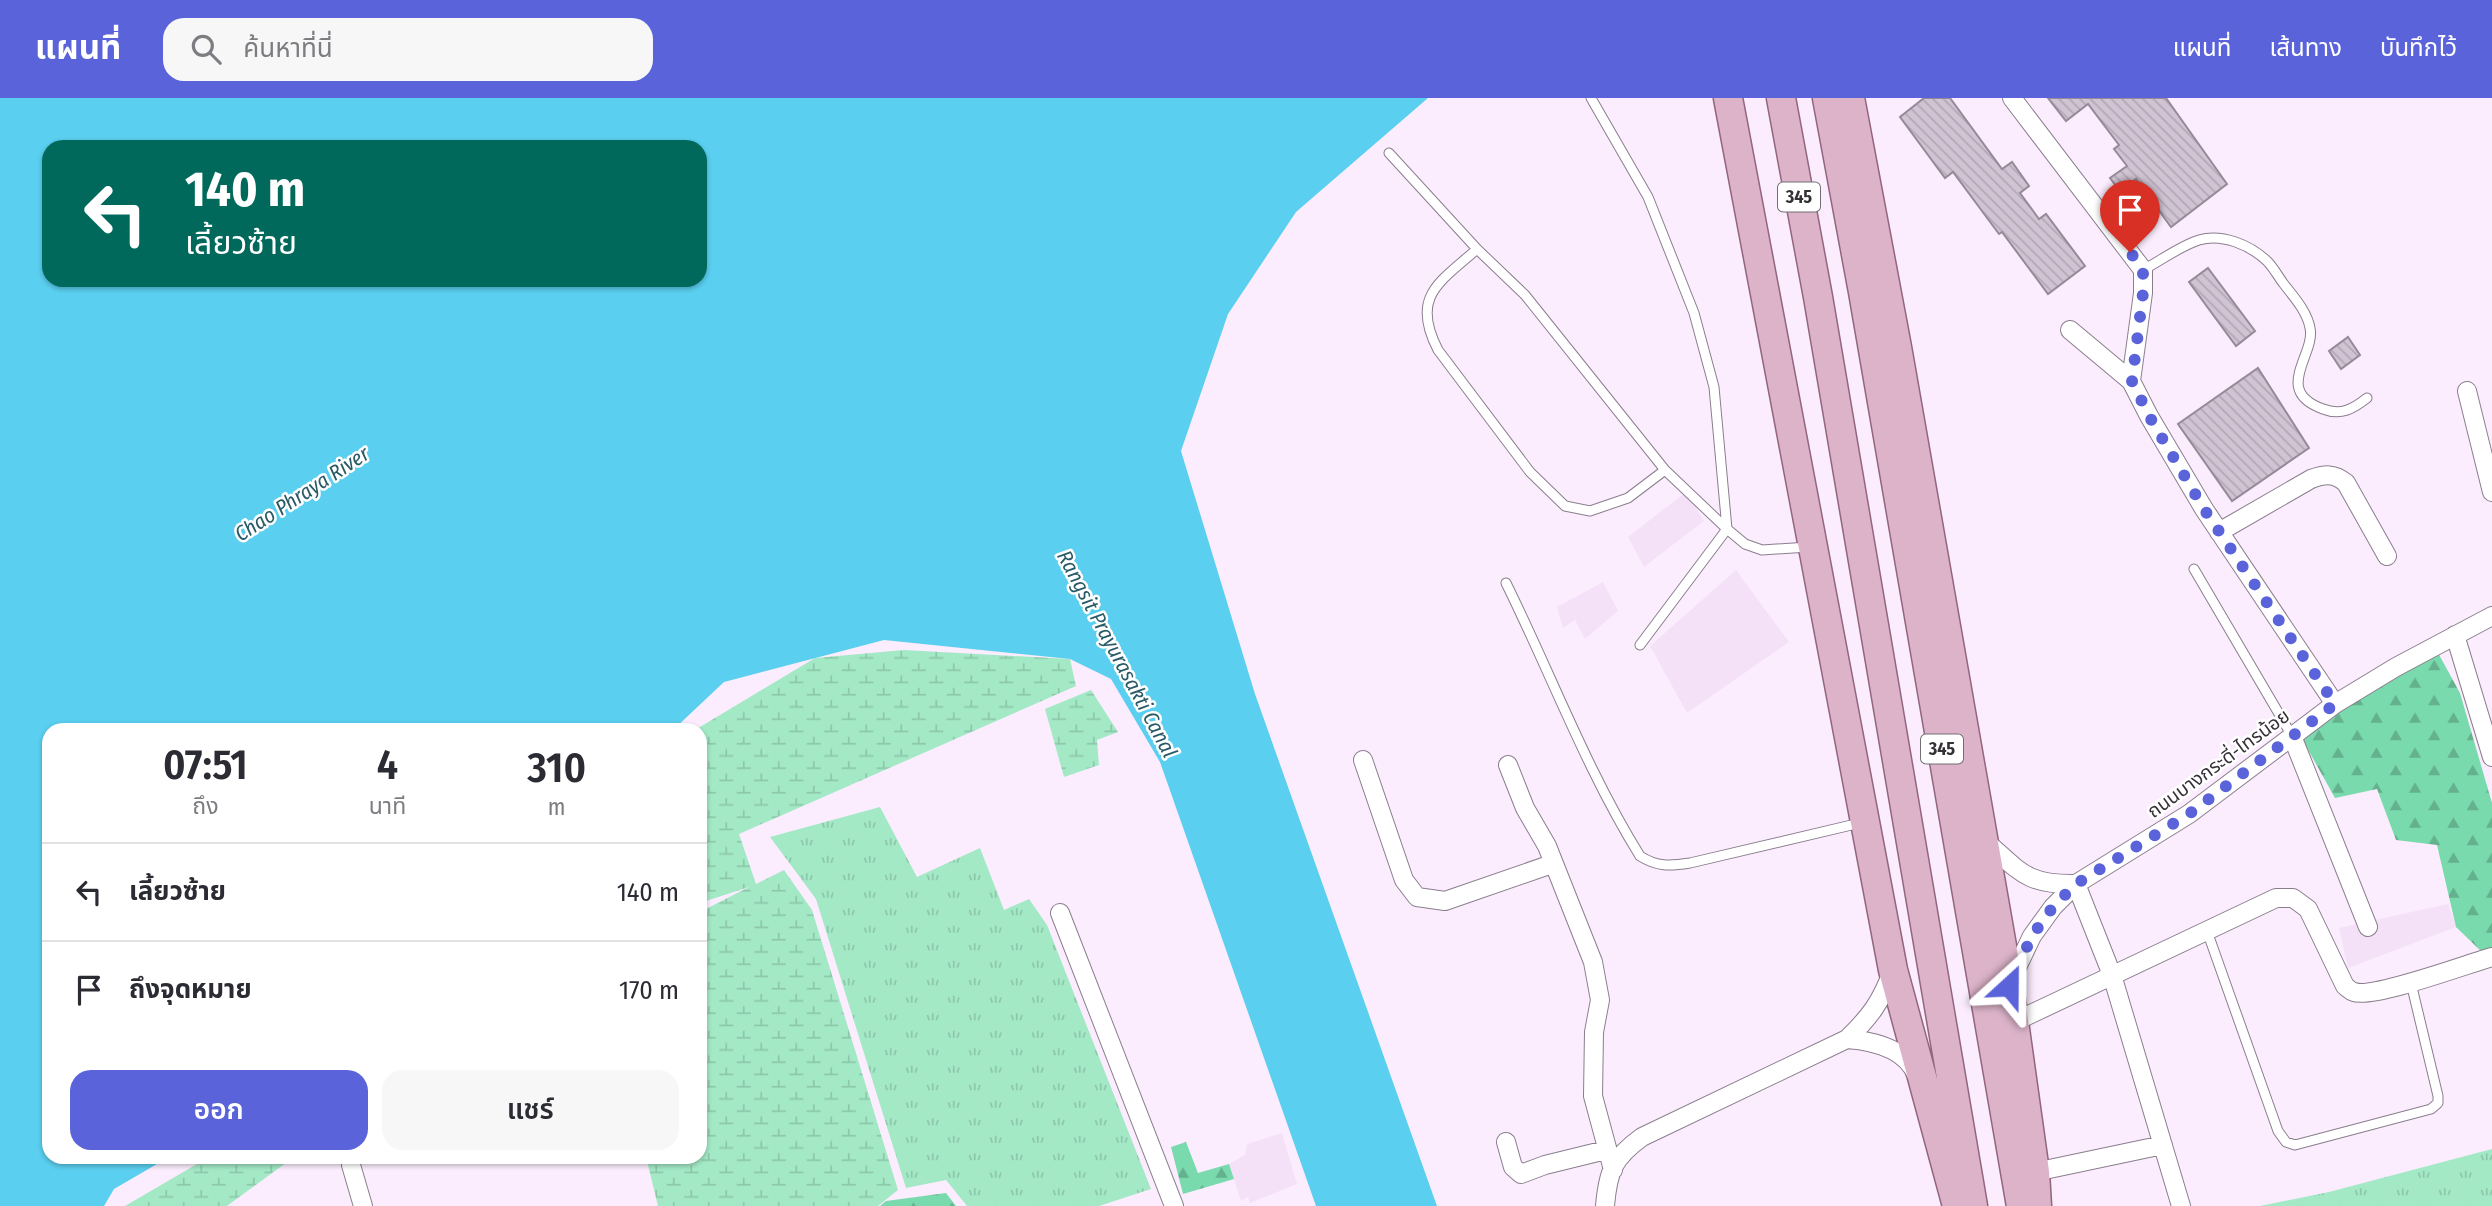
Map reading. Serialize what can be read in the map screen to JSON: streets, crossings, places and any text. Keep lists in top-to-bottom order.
{
  "streets": {
    "main road": ["345"],
    "street": ["ถนนบางกระดี่-ไทรน้อย"]
  },
  "water": ["Chao Phraya River", "Rangsit Prayurasakti Canal"],
  "page": {
    "header": "แผนที่",
    "search": "ค้นหาที่นี่",
    "nav": ["แผนที่", "เส้นทาง", "บันทึกไว้"],
    "turn": ["140 m", "เลี้ยวซ้าย"],
    "eta": [
      "07:51",
      "ถึง",
      "4",
      "นาที",
      "310",
      "m"
    ],
    "list": [
      {
        "name": "เลี้ยวซ้าย",
        "value": "140 m"
      },
      {
        "name": "ถึงจุดหมาย",
        "value": "170 m"
      }
    ],
    "buttons": ["ออก", "แชร์"]
  }
}
